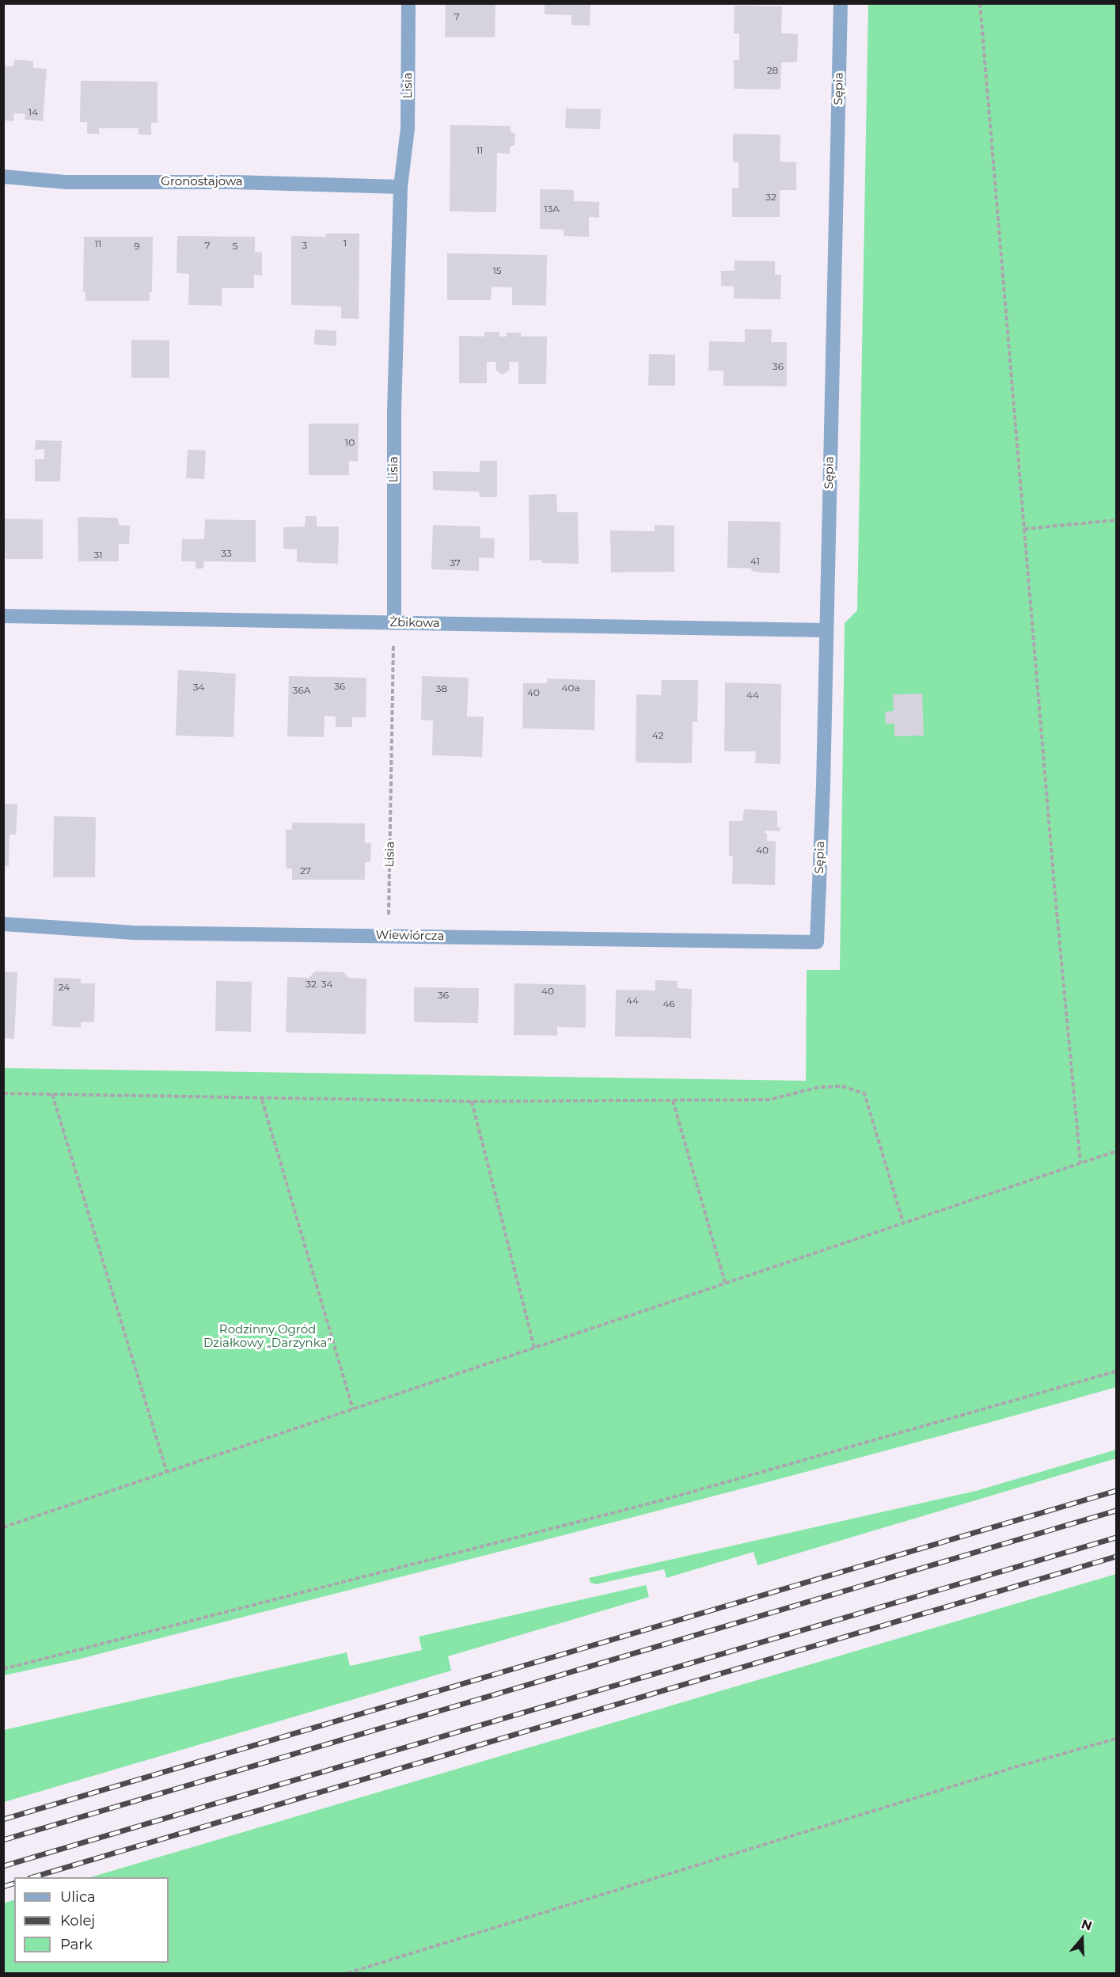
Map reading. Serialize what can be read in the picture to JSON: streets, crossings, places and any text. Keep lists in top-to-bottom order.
{
  "streets": {
    "street": [
      "Lisia",
      "Sępia",
      "Gronostajowa",
      "Żbikowa",
      "Wiewiórcza"
    ]
  },
  "crossings": [
    ["Lisia", "Gronostajowa"],
    ["Lisia", "Żbikowa"],
    ["Lisia", "Wiewiórcza"],
    ["Sępia", "Żbikowa"],
    ["Sępia", "Wiewiórcza"]
  ],
  "parks": ["Rodzinny Ogród Działkowy „Darzynka”"],
  "house_numbers": [
    "7",
    "28",
    "14",
    "11",
    "32",
    "13A",
    "1",
    "11",
    "7",
    "3",
    "9",
    "5",
    "15",
    "36",
    "10",
    "33",
    "31",
    "41",
    "37",
    "36",
    "34",
    "40a",
    "38",
    "36A",
    "40",
    "44",
    "42",
    "40",
    "27",
    "32",
    "34",
    "24",
    "40",
    "36",
    "44",
    "46"
  ],
  "legend": ["Ulica", "Kolej", "Park"],
  "north": "top"
}
